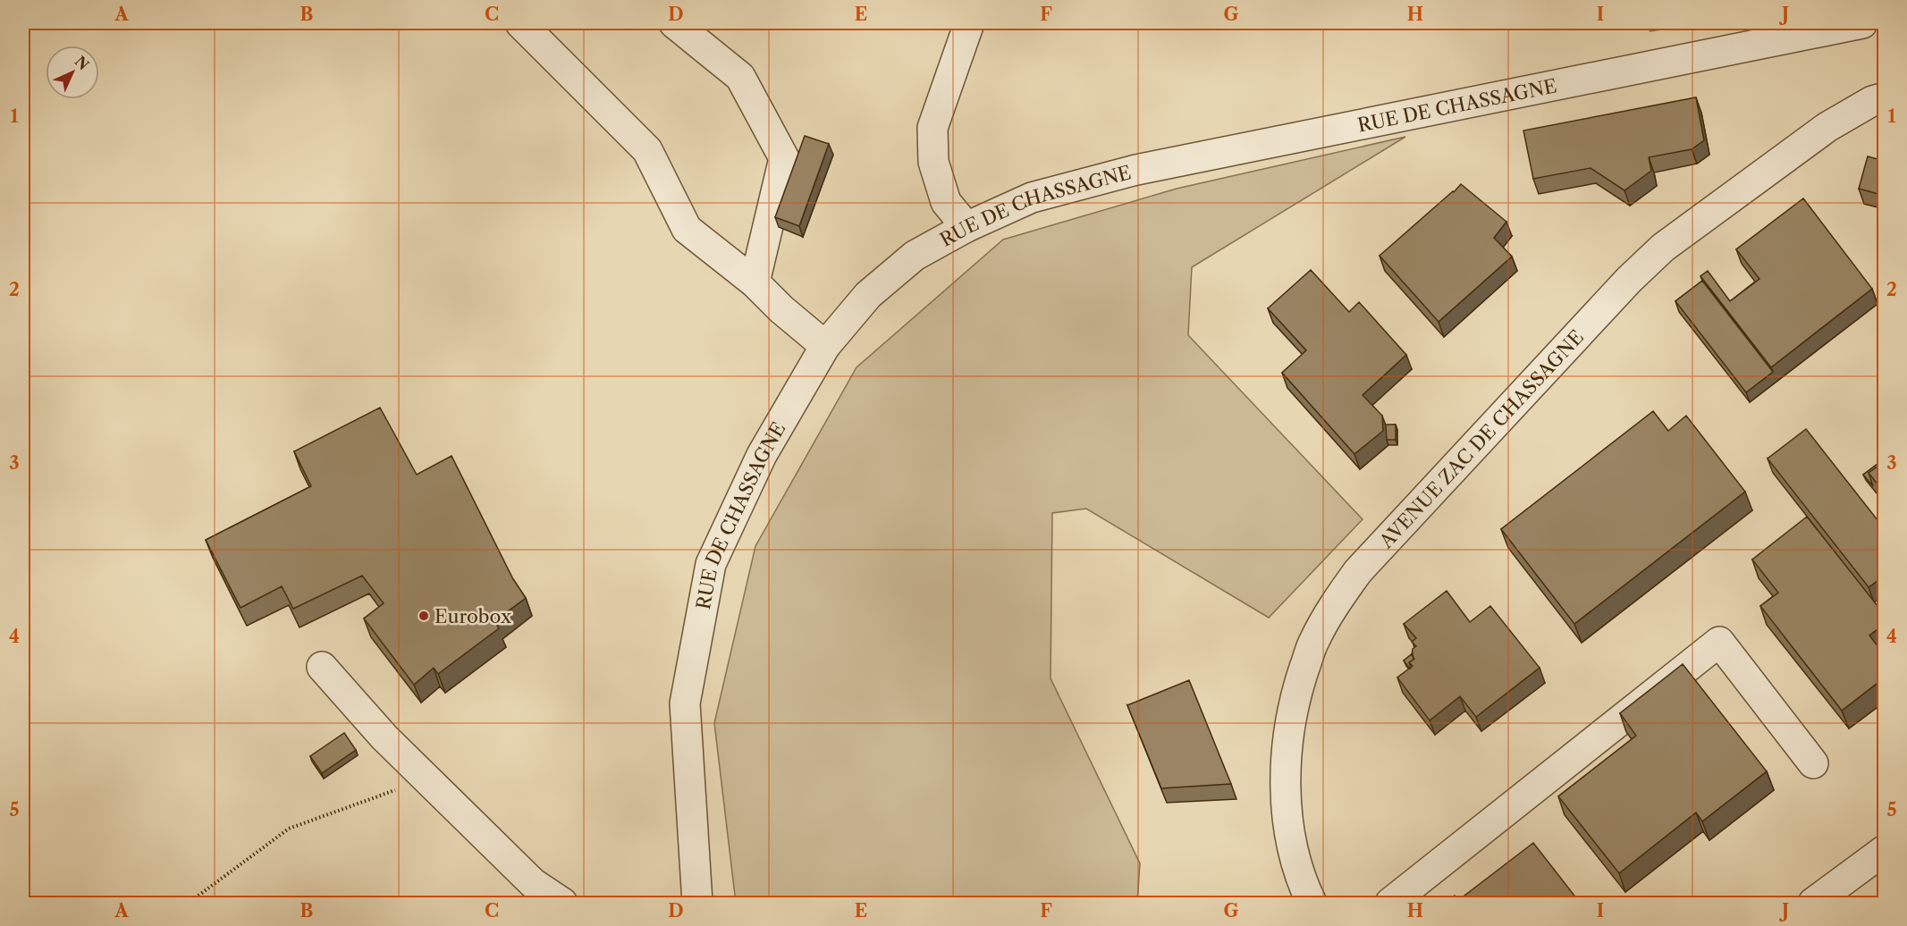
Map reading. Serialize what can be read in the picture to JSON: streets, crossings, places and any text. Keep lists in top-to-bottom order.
{
  "streets": {
    "street": ["RUE DE CHASSAGNE", "AVENUE ZAC DE CHASSAGNE"]
  },
  "places": ["Eurobox"],
  "north": "top right",
  "grid": {
    "columns": [
      "A",
      "B",
      "C",
      "D",
      "E",
      "F",
      "G",
      "H",
      "I",
      "J"
    ],
    "rows": [
      "1",
      "2",
      "3",
      "4",
      "5"
    ]
  }
}
